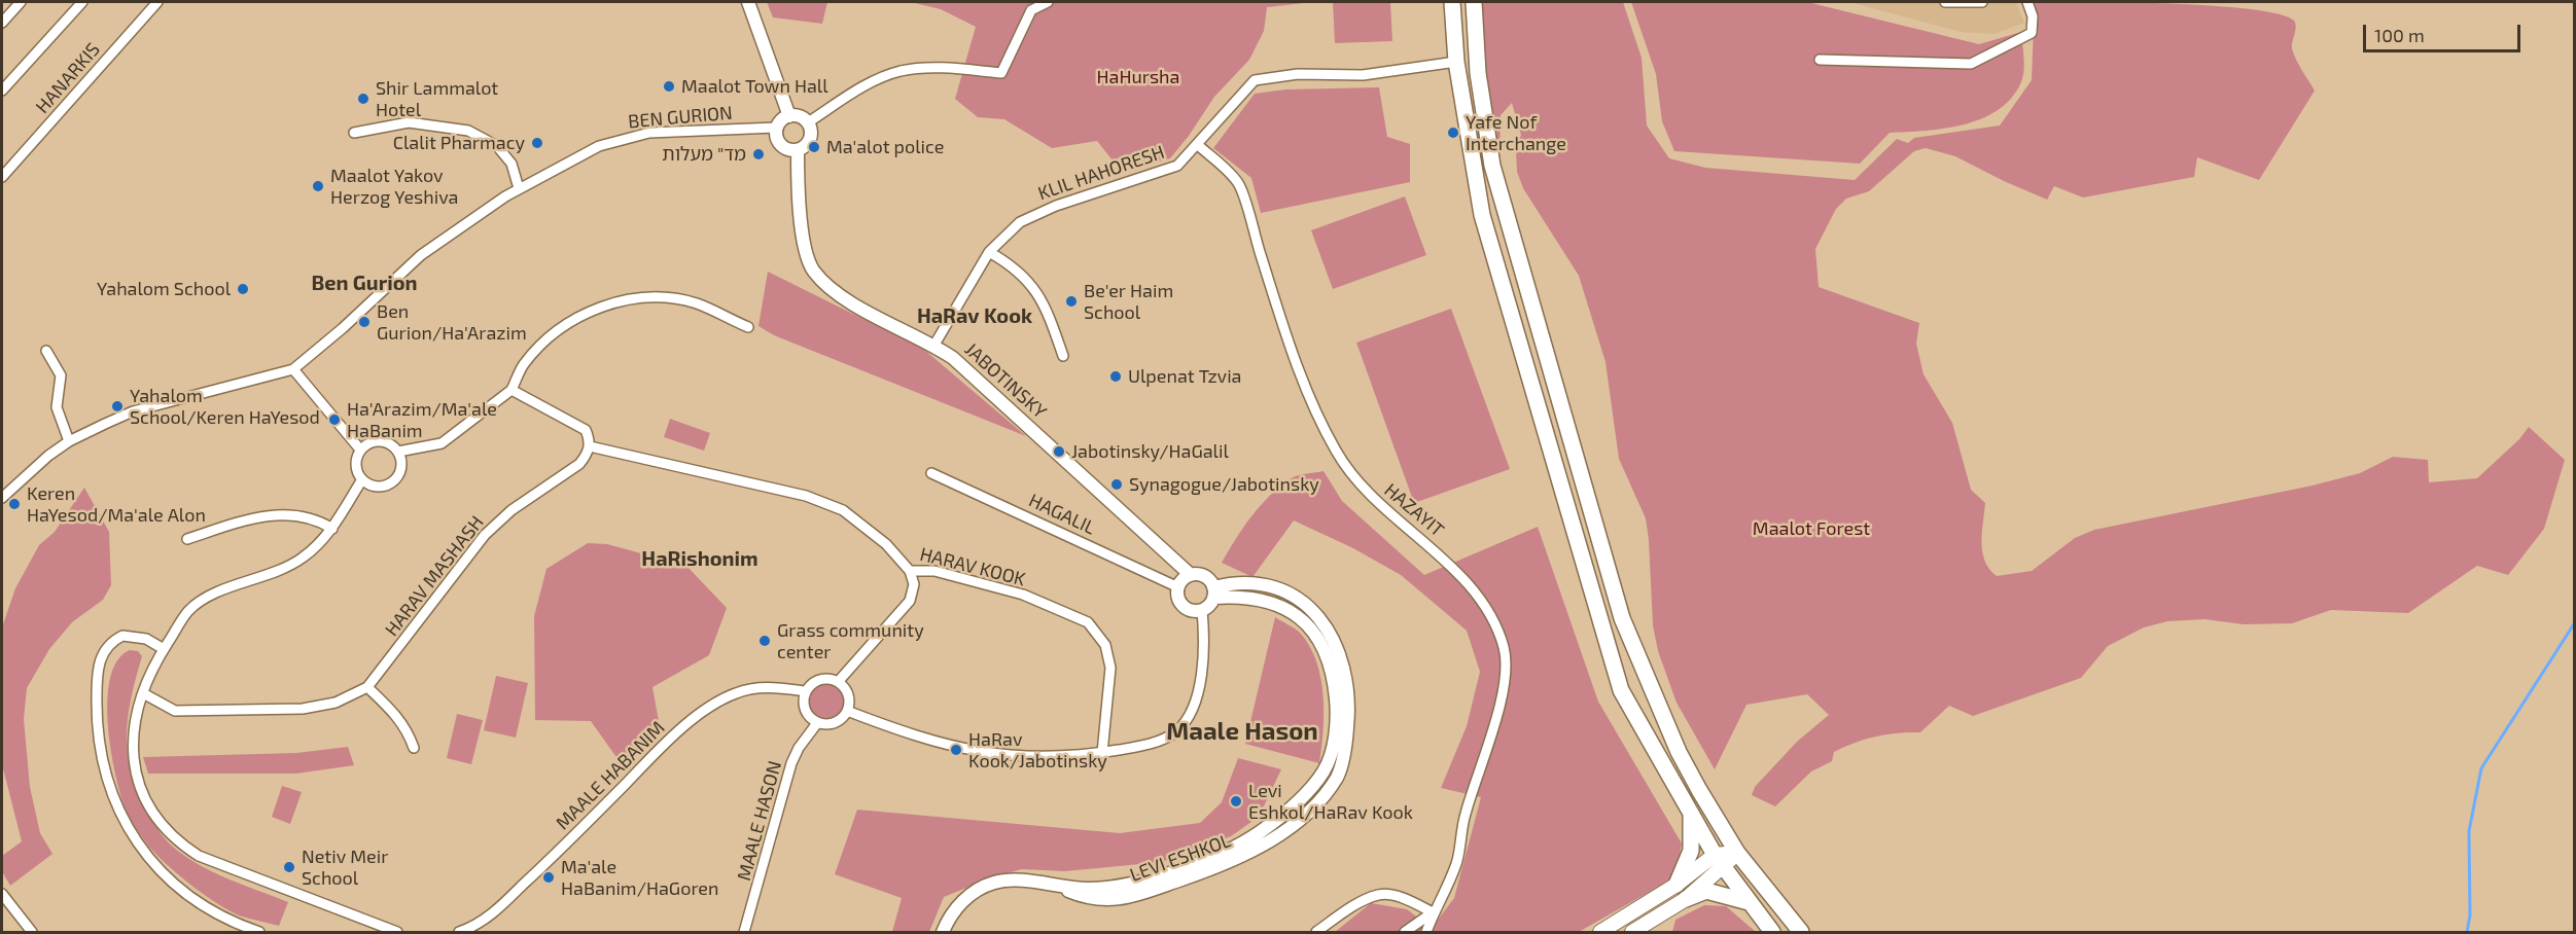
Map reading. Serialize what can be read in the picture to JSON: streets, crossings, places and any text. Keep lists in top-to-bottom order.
{
  "streets": {
    "street": [
      "HANARKIS",
      "BEN GURION",
      "KLIL HAHORESH",
      "JABOTINSKY",
      "HAZAYIT",
      "HAGALIL",
      "HARAV KOOK",
      "HARAV MASHASH",
      "MAALE HABANIM",
      "MAALE HASON",
      "LEVI ESHKOL"
    ]
  },
  "crossings": [
    ["BEN GURION", "JABOTINSKY"],
    ["KLIL HAHORESH", "JABOTINSKY"],
    ["KLIL HAHORESH", "HAZAYIT"],
    ["JABOTINSKY", "HAGALIL"],
    ["JABOTINSKY", "LEVI ESHKOL"],
    ["HAGALIL", "LEVI ESHKOL"],
    ["HARAV KOOK", "HARAV MASHASH"],
    ["MAALE HABANIM", "MAALE HASON"]
  ],
  "districts": [
    "Ben Gurion",
    "HaRav Kook",
    "HaRishonim",
    "Maale Hason"
  ],
  "parks": ["HaHursha", "Maalot Forest"],
  "places": [
    "Maalot Town Hall",
    "Shir Lammalot Hotel",
    "Yafe Nof Interchange",
    "Clalit Pharmacy",
    "Ma'alot police",
    "מד\" מעלות",
    "Maalot Yakov Herzog Yeshiva",
    "Yahalom School",
    "Be'er Haim School",
    "Ben Gurion/Ha'Arazim",
    "Ulpenat Tzvia",
    "Yahalom School/Keren HaYesod",
    "Ha'Arazim/Ma'ale HaBanim",
    "Jabotinsky/HaGalil",
    "Synagogue/Jabotinsky",
    "Keren HaYesod/Ma'ale Alon",
    "Grass community center",
    "HaRav Kook/Jabotinsky",
    "Levi Eshkol/HaRav Kook",
    "Netiv Meir School",
    "Ma'ale HaBanim/HaGoren"
  ],
  "scale_bar": "100 m"
}
